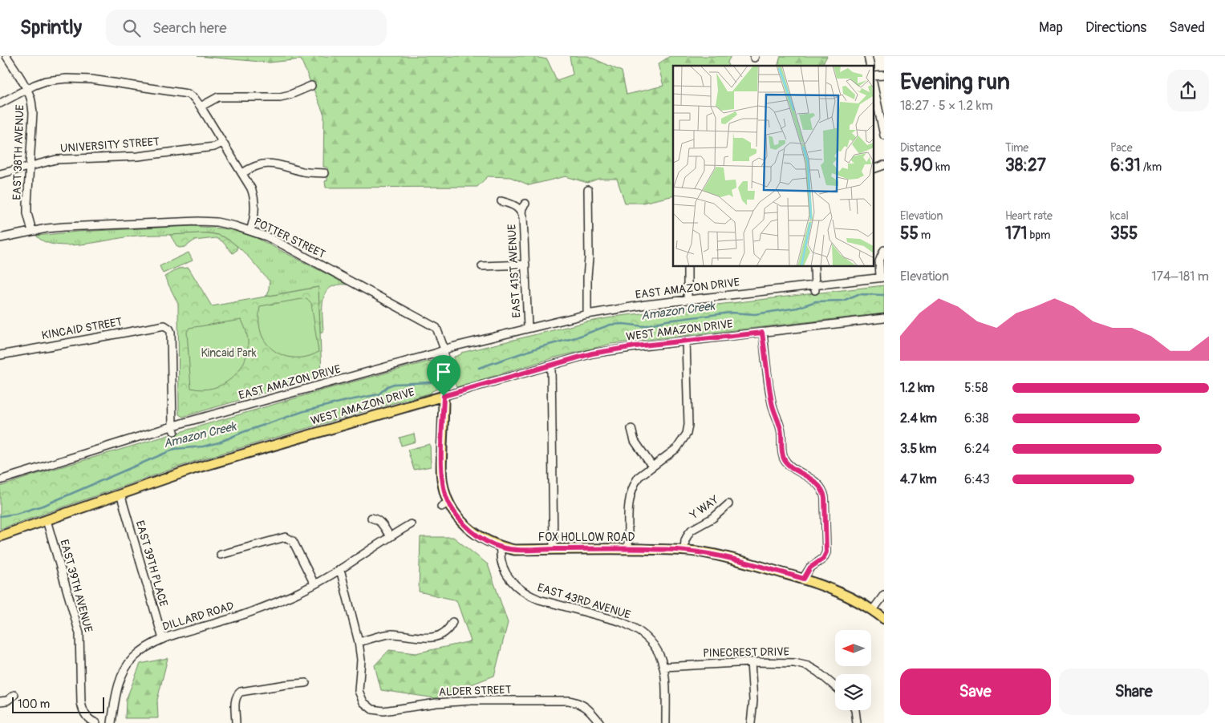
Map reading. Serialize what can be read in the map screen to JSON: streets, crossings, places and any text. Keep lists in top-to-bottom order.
{
  "streets": {
    "main road": ["WEST AMAZON DRIVE", "FOX HOLLOW ROAD"],
    "street": [
      "UNIVERSITY STREET",
      "EAST 38TH AVENUE",
      "POTTER STREET",
      "EAST 41ST AVENUE",
      "EAST AMAZON DRIVE",
      "KINCAID STREET",
      "Y WAY",
      "EAST 39TH PLACE",
      "EAST 39TH AVENUE",
      "EAST 43RD AVENUE",
      "DILLARD ROAD",
      "PINECREST DRIVE",
      "ALDER STREET"
    ]
  },
  "crossings": [
    ["UNIVERSITY STREET", "EAST 38TH AVENUE"],
    ["EAST 38TH AVENUE", "POTTER STREET"],
    ["POTTER STREET", "EAST AMAZON DRIVE"],
    ["POTTER STREET", "FOX HOLLOW ROAD"],
    ["EAST 41ST AVENUE", "EAST AMAZON DRIVE"],
    ["EAST AMAZON DRIVE", "KINCAID STREET"],
    ["EAST AMAZON DRIVE", "FOX HOLLOW ROAD"],
    ["WEST AMAZON DRIVE", "FOX HOLLOW ROAD"],
    ["WEST AMAZON DRIVE", "EAST 39TH PLACE"],
    ["WEST AMAZON DRIVE", "EAST 39TH AVENUE"],
    ["Y WAY", "FOX HOLLOW ROAD"],
    ["FOX HOLLOW ROAD", "EAST 43RD AVENUE"],
    ["EAST 39TH PLACE", "DILLARD ROAD"],
    ["EAST 43RD AVENUE", "PINECREST DRIVE"]
  ],
  "water": ["Amazon Creek"],
  "parks": ["Kincaid Park"],
  "scale_bar": "100 m",
  "north": "left",
  "page": {
    "header": "Sprintly",
    "search": "Search here",
    "nav": ["Map", "Directions", "Saved"],
    "heading": ["Evening run", "18:27 · 5 × 1.2 km"],
    "stats": [
      ["Distance", "5.90 km"],
      ["Time", "38:27"],
      ["Pace", "6:31 /km"],
      ["Elevation", "55 m"],
      ["Heart rate", "171 bpm"],
      ["kcal", "355"]
    ],
    "chart": ["Elevation", "174–181 m"],
    "list": [
      {
        "name": "1.2 km",
        "note": "5:58"
      },
      {
        "name": "2.4 km",
        "note": "6:38"
      },
      {
        "name": "3.5 km",
        "note": "6:24"
      },
      {
        "name": "4.7 km",
        "note": "6:43"
      }
    ],
    "buttons": ["Save", "Share"],
    "scale": "100 m"
  }
}
